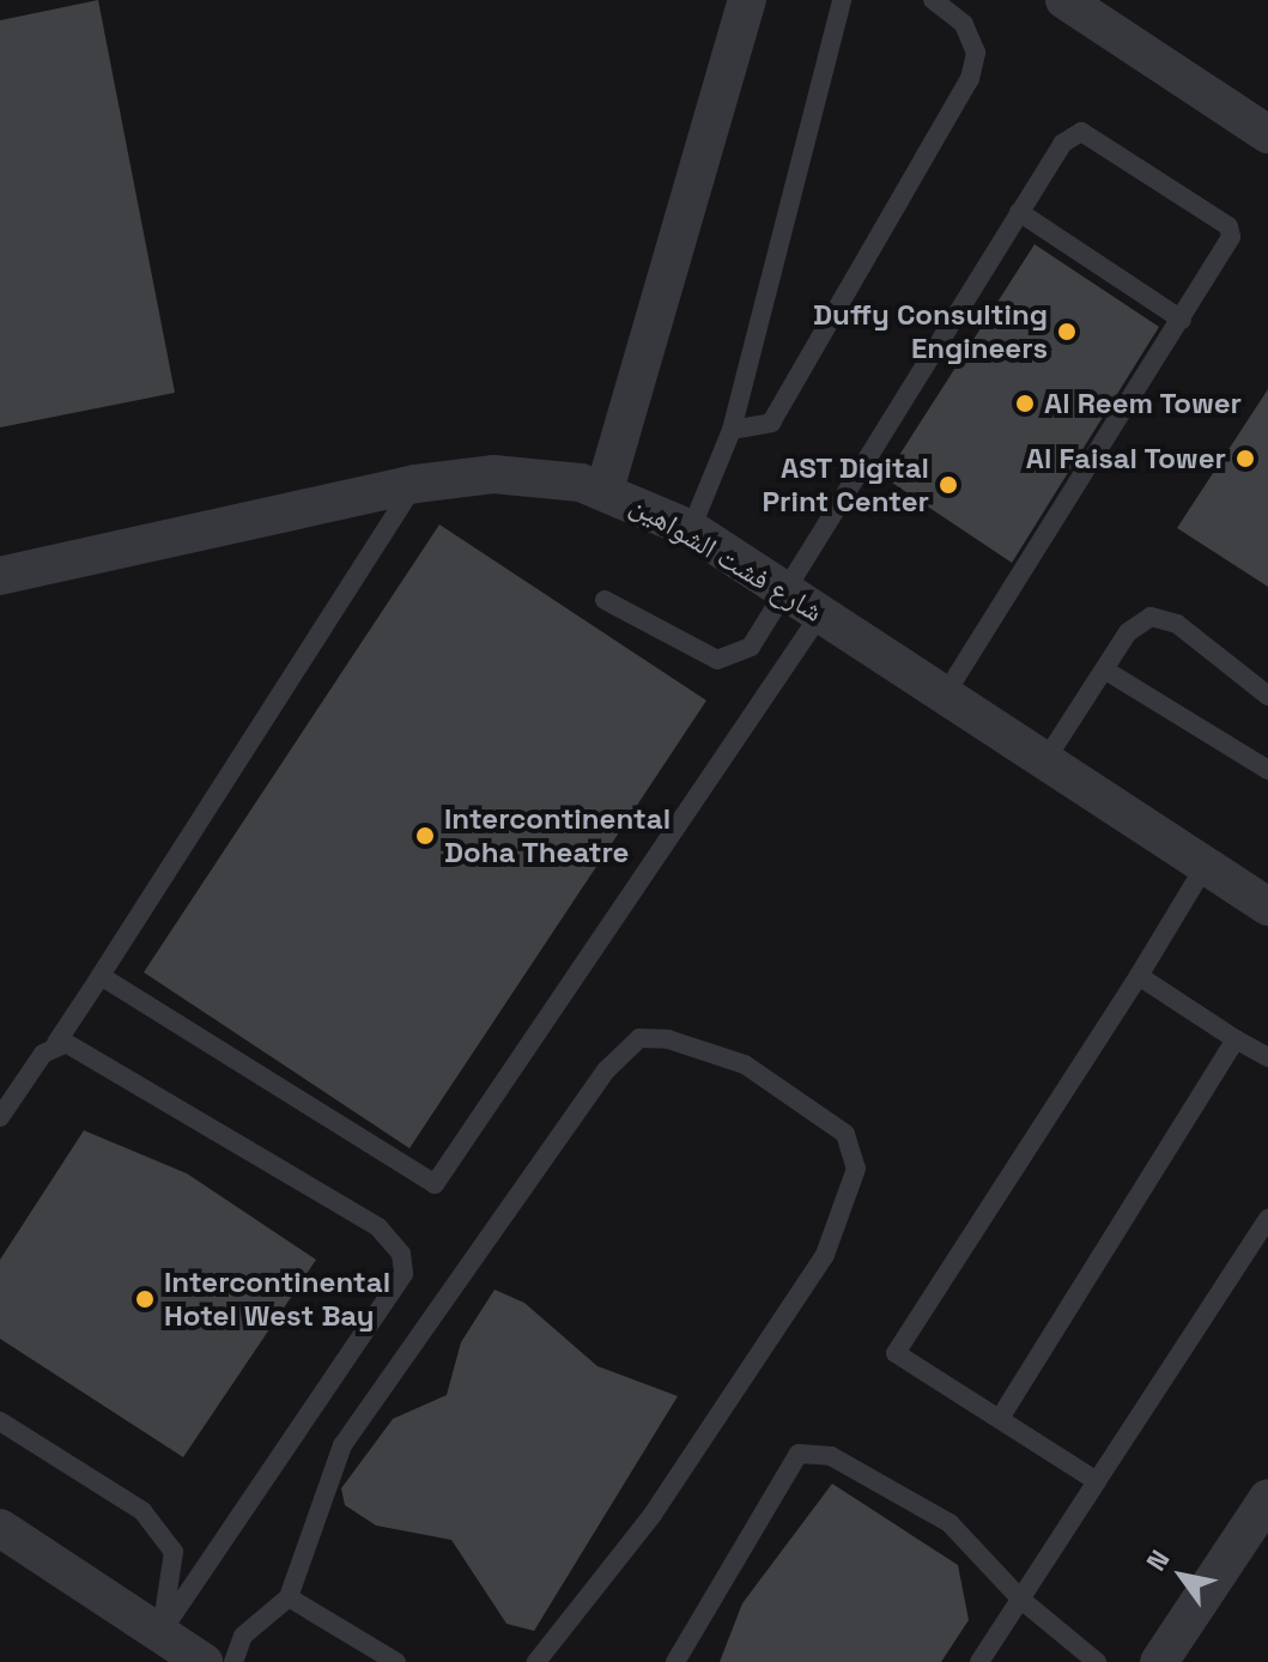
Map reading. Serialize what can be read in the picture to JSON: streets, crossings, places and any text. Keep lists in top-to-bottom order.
{
  "streets": {
    "street": ["شارع فشت الشواهين"]
  },
  "places": [
    "Duffy Consulting Engineers",
    "Al Reem Tower",
    "Al Faisal Tower",
    "AST Digital Print Center",
    "Intercontinental Doha Theatre",
    "Intercontinental Hotel West Bay"
  ],
  "north": "top left"
}
